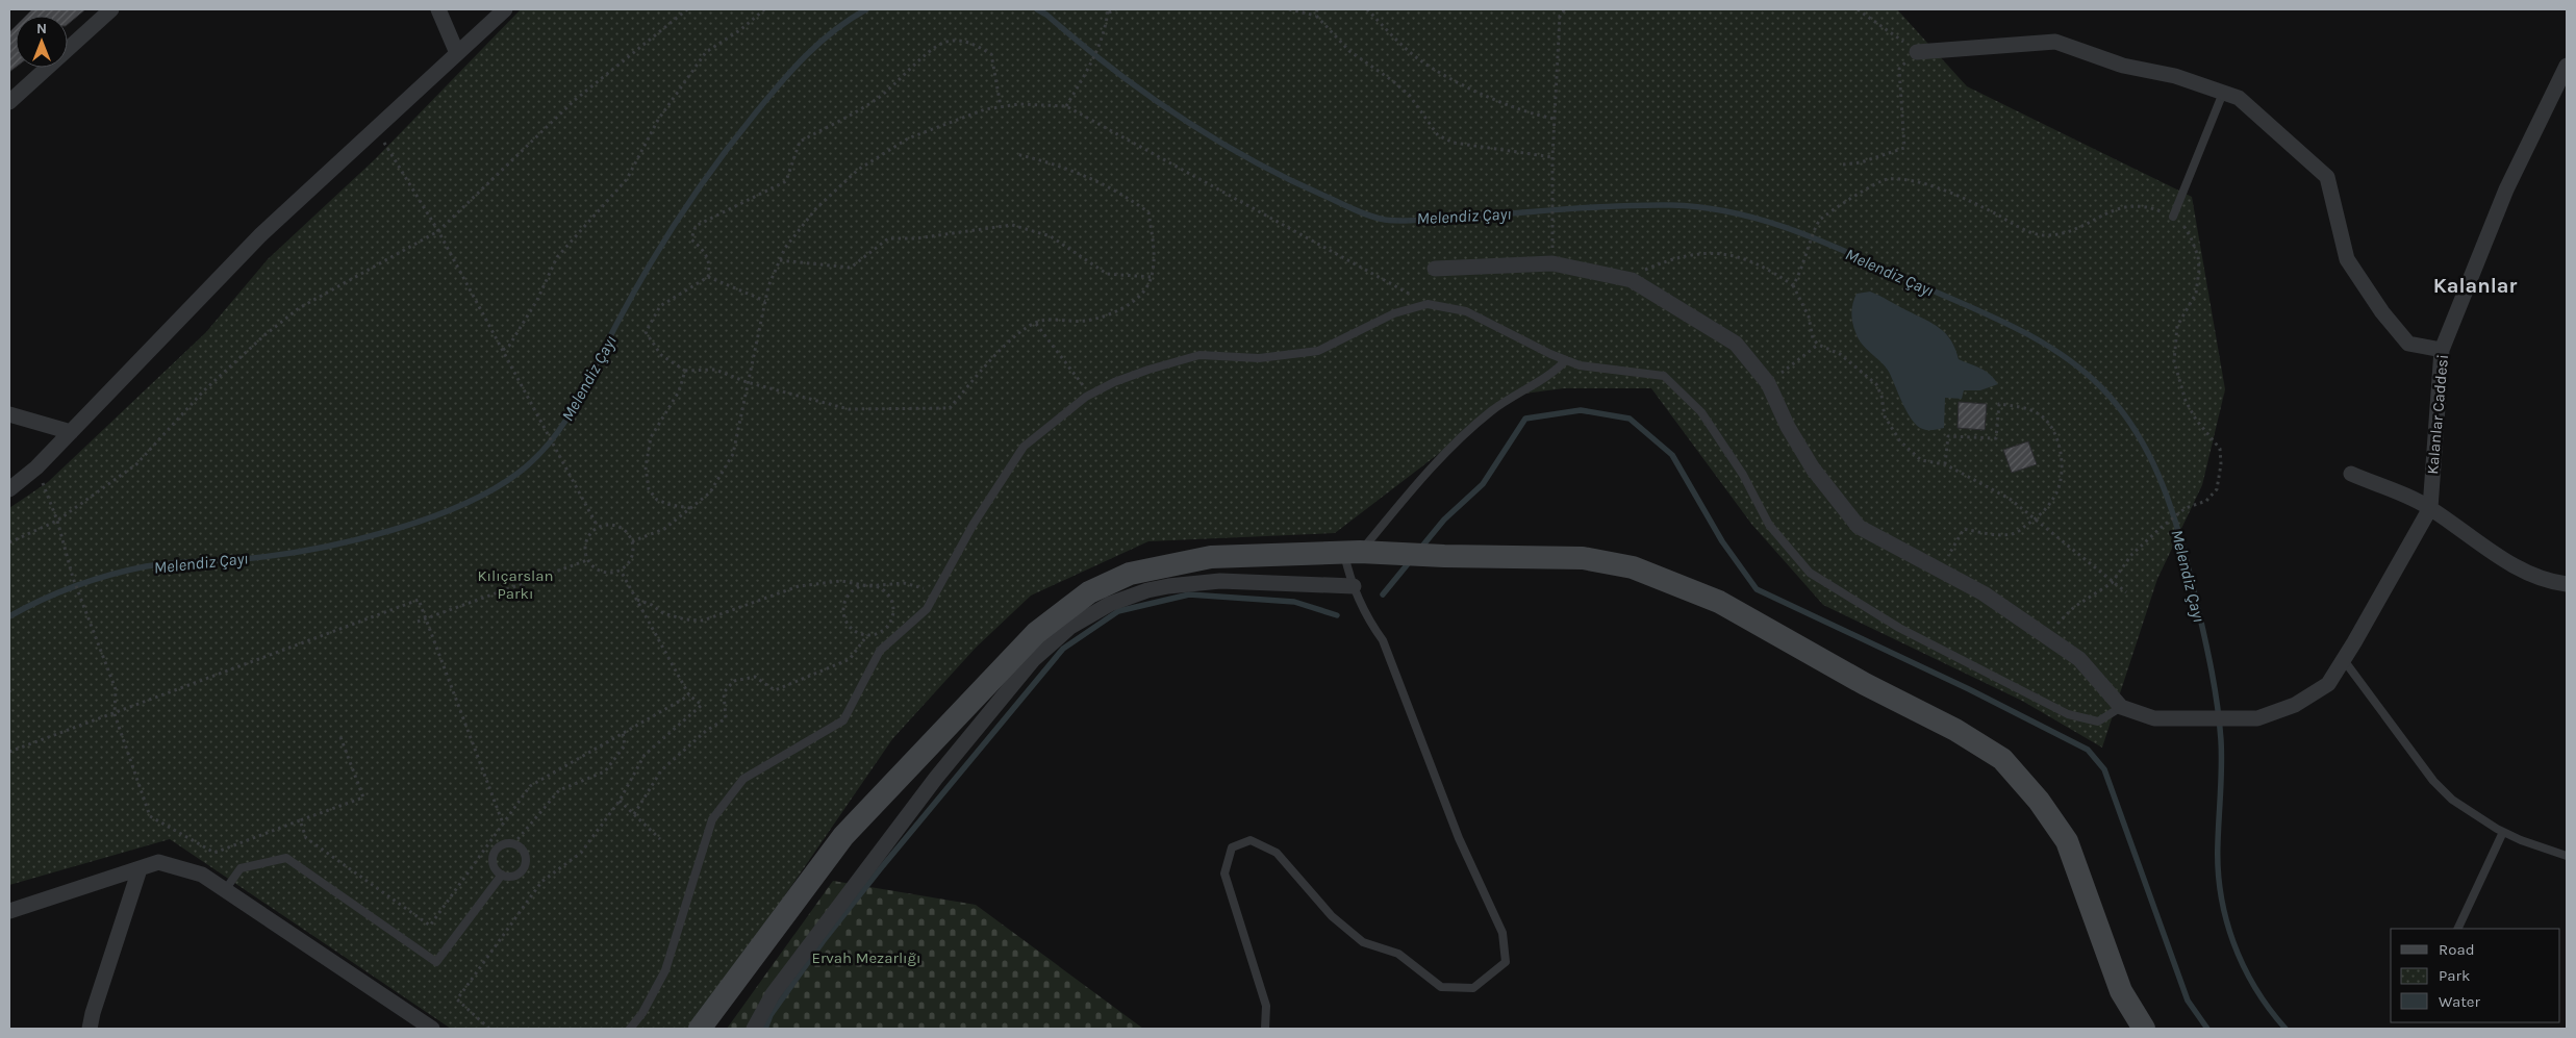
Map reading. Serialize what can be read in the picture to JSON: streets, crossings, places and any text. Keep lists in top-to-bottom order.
{
  "streets": {
    "street": ["Kalanlar Caddesi"]
  },
  "districts": ["Kalanlar"],
  "water": ["Melendiz Çayı"],
  "parks": ["Kılıçarslan Parkı", "Ervah Mezarlığı"],
  "legend": ["Road", "Park", "Water"],
  "north": "top"
}
